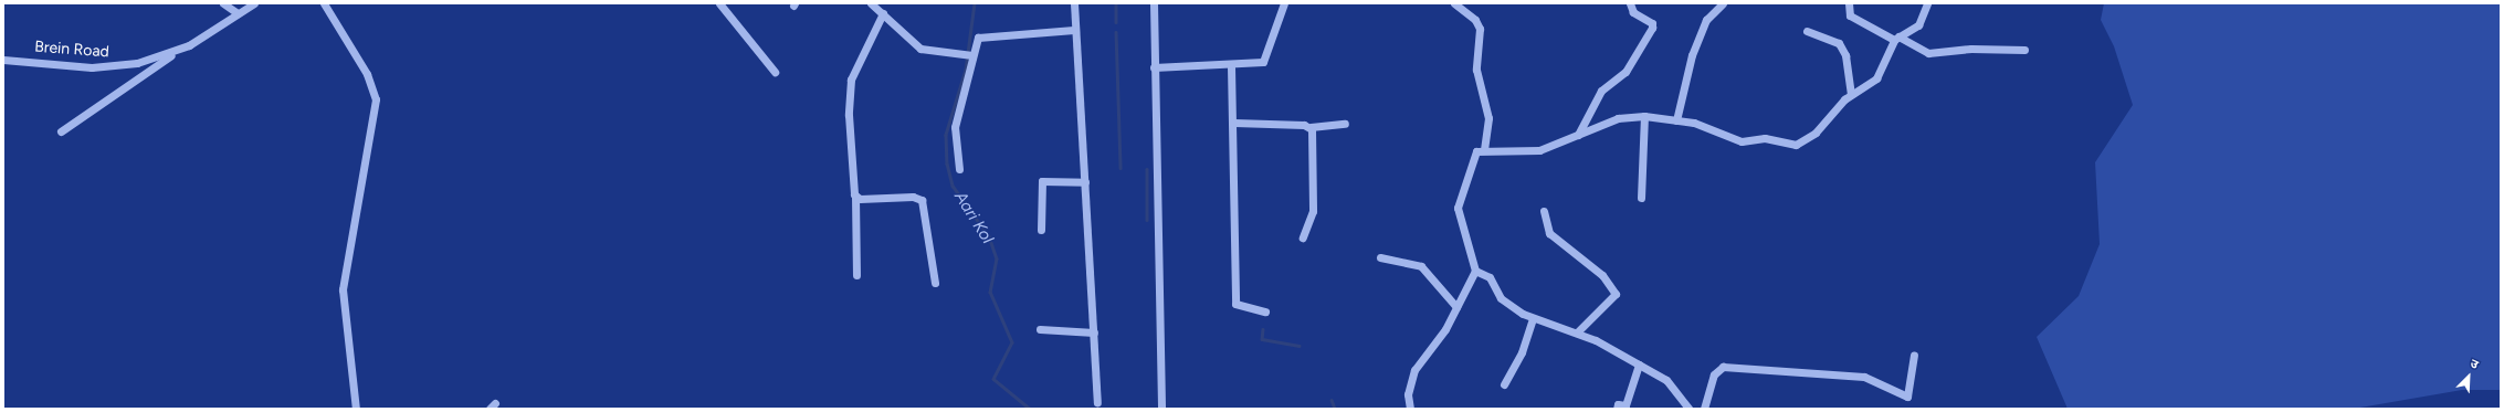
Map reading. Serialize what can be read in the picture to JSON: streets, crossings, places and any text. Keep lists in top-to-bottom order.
{
  "streets": {
    "street": ["Brein Road"]
  },
  "water": ["Aari Kol"],
  "north": "top right"
}
